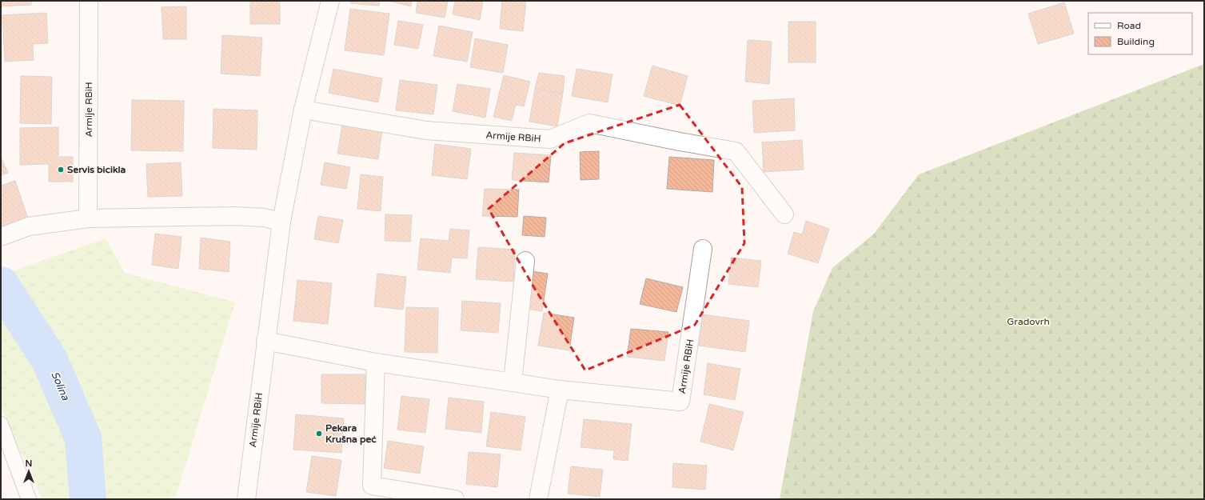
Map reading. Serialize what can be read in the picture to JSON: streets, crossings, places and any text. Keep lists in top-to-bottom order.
{
  "streets": {
    "street": ["Armije RBiH"]
  },
  "water": ["Solina"],
  "parks": ["Gradovrh"],
  "places": ["Servis bicikla", "Pekara Krušna peć"],
  "legend": ["Road", "Building"],
  "north": "top"
}
